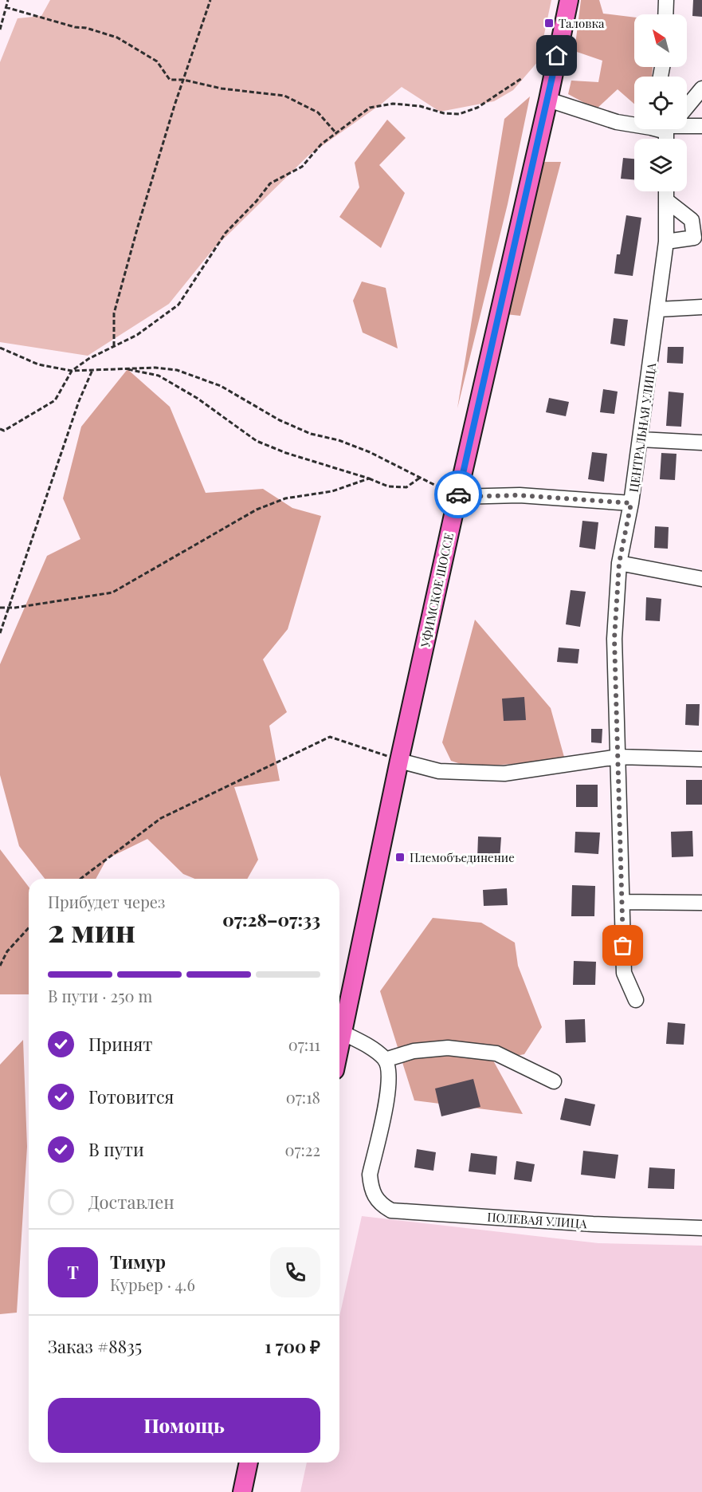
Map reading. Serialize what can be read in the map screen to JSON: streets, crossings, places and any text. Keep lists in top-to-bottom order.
{
  "streets": {
    "main road": ["УФИМСКОЕ ШОССЕ"],
    "street": ["ЦЕНТРАЛЬНАЯ УЛИЦА", "ПОЛЕВАЯ УЛИЦА"]
  },
  "places": {
    "transit": ["Таловка", "Племобъединение"]
  },
  "north": "top left",
  "page": {
    "heading": ["2 мин", "Прибудет через", "07:28–07:33"],
    "panel": [
      "Тимур",
      "Курьер · 4.6",
      "Заказ #8835",
      "1 700 ₽"
    ],
    "bar": "В пути · 250 m",
    "list": [
      ["Принят", "07:11"],
      ["Готовится", "07:18"],
      ["В пути", "07:22"],
      "Доставлен"
    ],
    "round": "Т",
    "buttons": "Помощь"
  }
}
